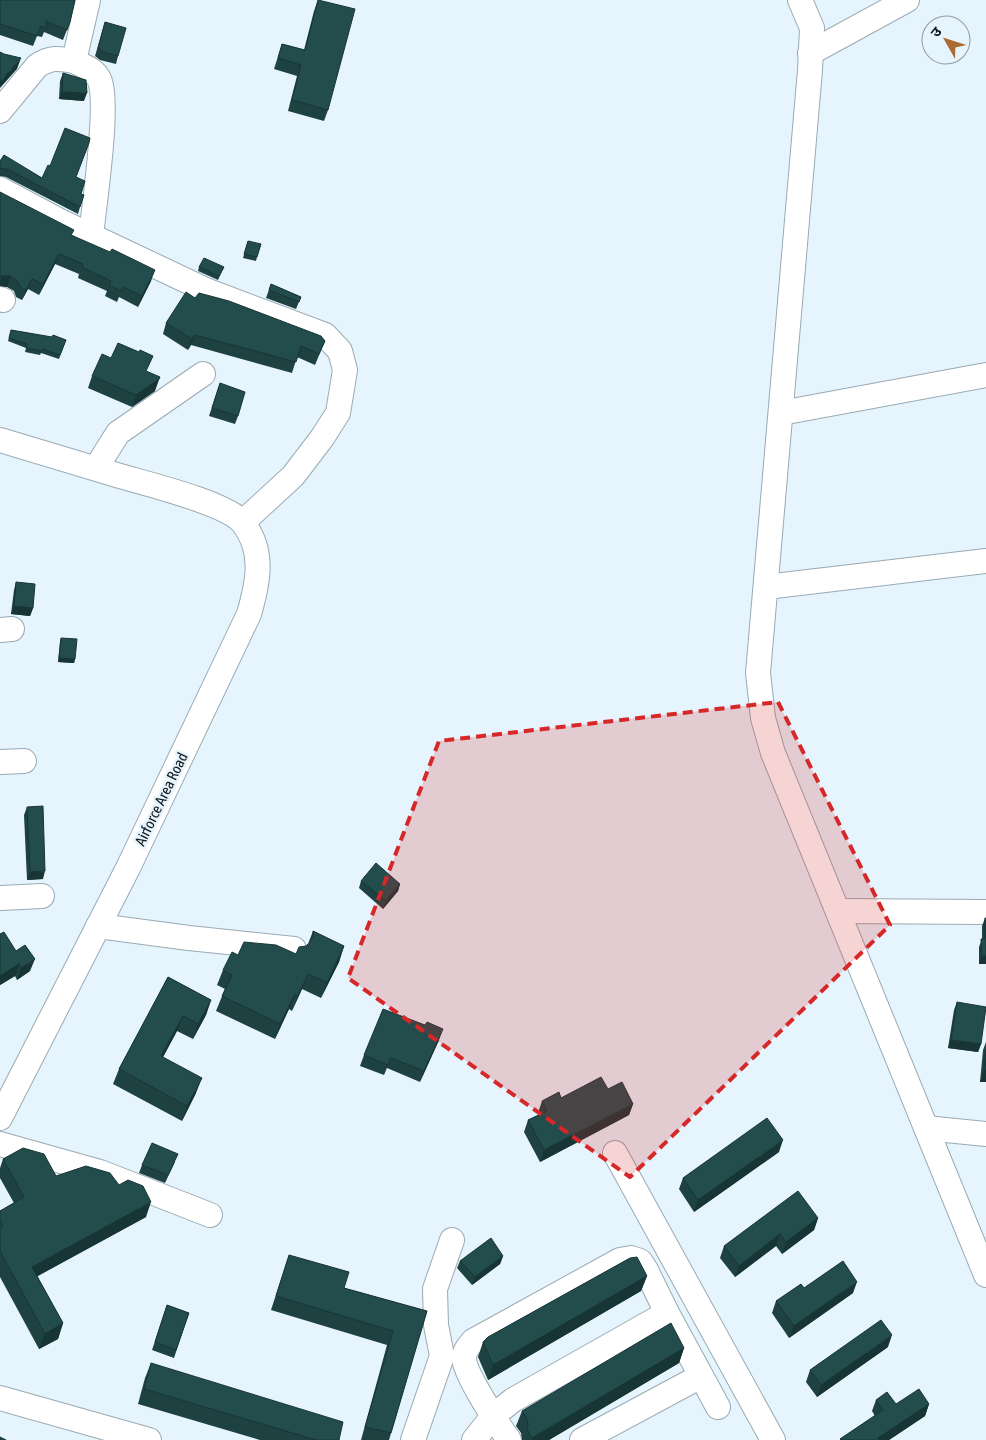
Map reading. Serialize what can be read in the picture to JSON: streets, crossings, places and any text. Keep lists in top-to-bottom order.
{
  "streets": {
    "street": ["Airforce Area Road"]
  },
  "north": "top left"
}
